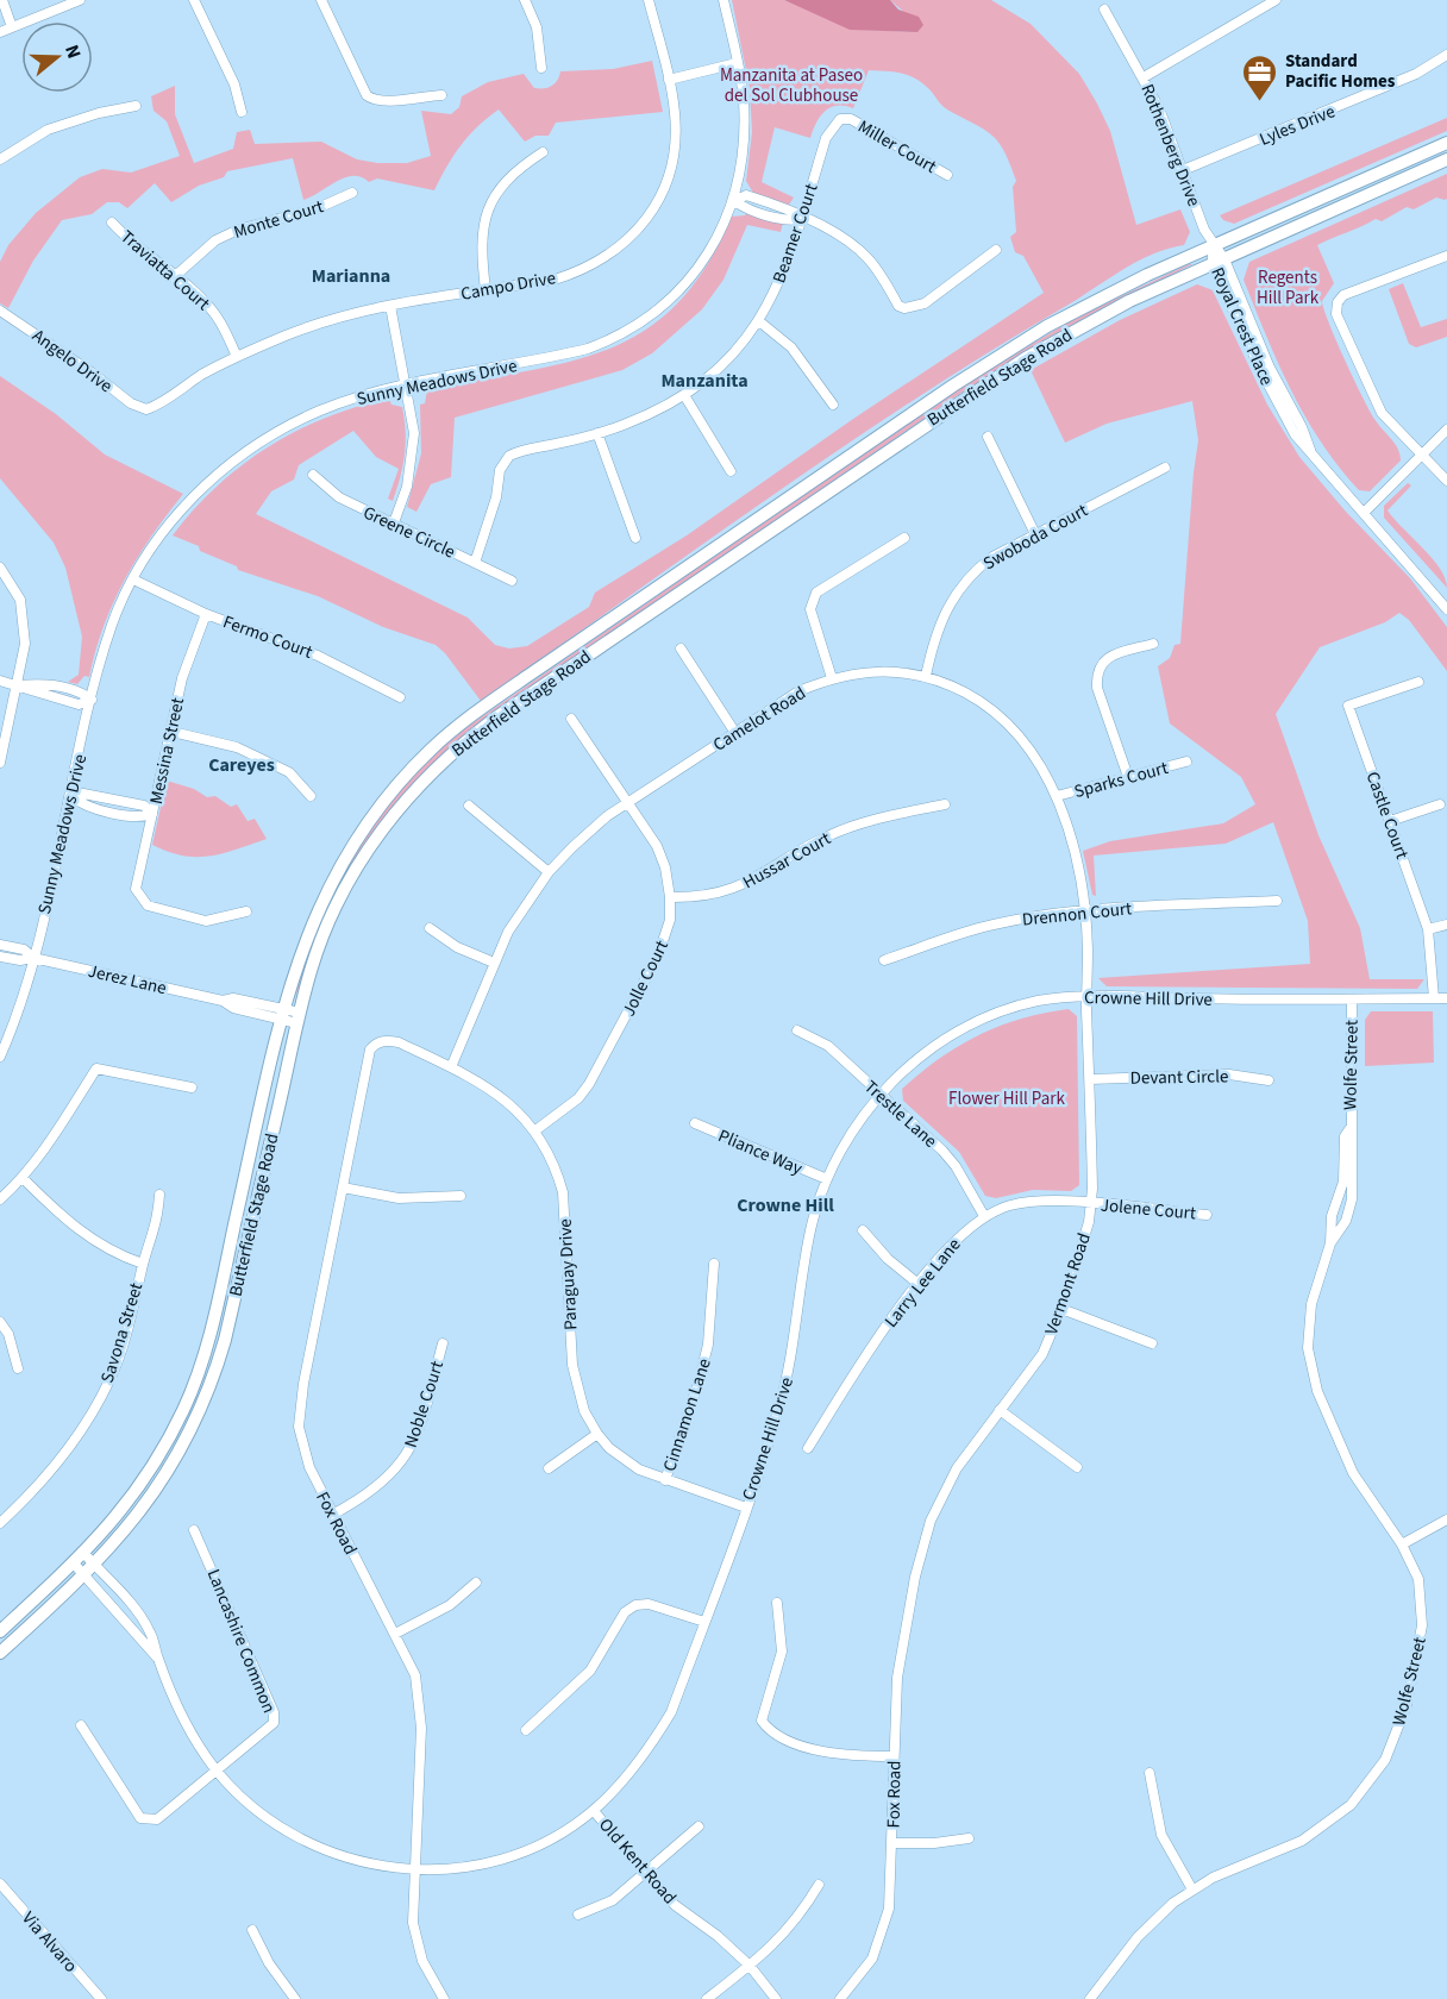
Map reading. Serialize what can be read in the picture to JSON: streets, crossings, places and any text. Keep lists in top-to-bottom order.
{
  "streets": {
    "main road": ["Butterfield Stage Road"],
    "street": [
      "Lyles Drive",
      "Rothenberg Drive",
      "Miller Court",
      "Monte Court",
      "Beamer Court",
      "Traviatta Court",
      "Campo Drive",
      "Royal Crest Place",
      "Angelo Drive",
      "Sunny Meadows Drive",
      "Greene Circle",
      "Swoboda Court",
      "Fermo Court",
      "Camelot Road",
      "Messina Street",
      "Sparks Court",
      "Castle Court",
      "Hussar Court",
      "Drennon Court",
      "Jolle Court",
      "Jerez Lane",
      "Crowne Hill Drive",
      "Wolfe Street",
      "Devant Circle",
      "Trestle Lane",
      "Pliance Way",
      "Jolene Court",
      "Paraguay Drive",
      "Larry Lee Lane",
      "Vermont Road",
      "Savona Street",
      "Noble Court",
      "Cinnamon Lane",
      "Fox Road",
      "Lancashire Common",
      "Old Kent Road",
      "Via Alvaro"
    ]
  },
  "crossings": [
    ["Lyles Drive", "Rothenberg Drive"],
    ["Rothenberg Drive", "Royal Crest Place"],
    ["Rothenberg Drive", "Butterfield Stage Road"],
    ["Miller Court", "Beamer Court"],
    ["Monte Court", "Traviatta Court"],
    ["Beamer Court", "Greene Circle"],
    ["Traviatta Court", "Campo Drive"],
    ["Campo Drive", "Angelo Drive"],
    ["Royal Crest Place", "Butterfield Stage Road"],
    ["Butterfield Stage Road", "Jerez Lane"],
    ["Butterfield Stage Road", "Crowne Hill Drive"],
    ["Sunny Meadows Drive", "Fermo Court"],
    ["Sunny Meadows Drive", "Jerez Lane"],
    ["Swoboda Court", "Camelot Road"],
    ["Fermo Court", "Messina Street"],
    ["Camelot Road", "Sparks Court"],
    ["Camelot Road", "Drennon Court"],
    ["Camelot Road", "Jolle Court"],
    ["Camelot Road", "Crowne Hill Drive"],
    ["Camelot Road", "Paraguay Drive"],
    ["Camelot Road", "Vermont Road"],
    ["Castle Court", "Crowne Hill Drive"],
    ["Hussar Court", "Jolle Court"],
    ["Jolle Court", "Paraguay Drive"],
    ["Crowne Hill Drive", "Wolfe Street"],
    ["Crowne Hill Drive", "Trestle Lane"],
    ["Crowne Hill Drive", "Pliance Way"],
    ["Crowne Hill Drive", "Paraguay Drive"],
    ["Crowne Hill Drive", "Vermont Road"],
    ["Crowne Hill Drive", "Fox Road"],
    ["Crowne Hill Drive", "Lancashire Common"],
    ["Crowne Hill Drive", "Old Kent Road"],
    ["Devant Circle", "Vermont Road"],
    ["Trestle Lane", "Larry Lee Lane"],
    ["Jolene Court", "Larry Lee Lane"],
    ["Jolene Court", "Vermont Road"],
    ["Paraguay Drive", "Cinnamon Lane"],
    ["Paraguay Drive", "Fox Road"],
    ["Larry Lee Lane", "Vermont Road"],
    ["Vermont Road", "Fox Road"],
    ["Noble Court", "Fox Road"]
  ],
  "districts": [
    "Marianna",
    "Manzanita",
    "Careyes",
    "Crowne Hill"
  ],
  "parks": ["Manzanita at Paseo del Sol Clubhouse", "Regents Hill Park", "Flower Hill Park"],
  "places": {
    "office": ["Standard Pacific Homes"]
  },
  "north": "right"
}
